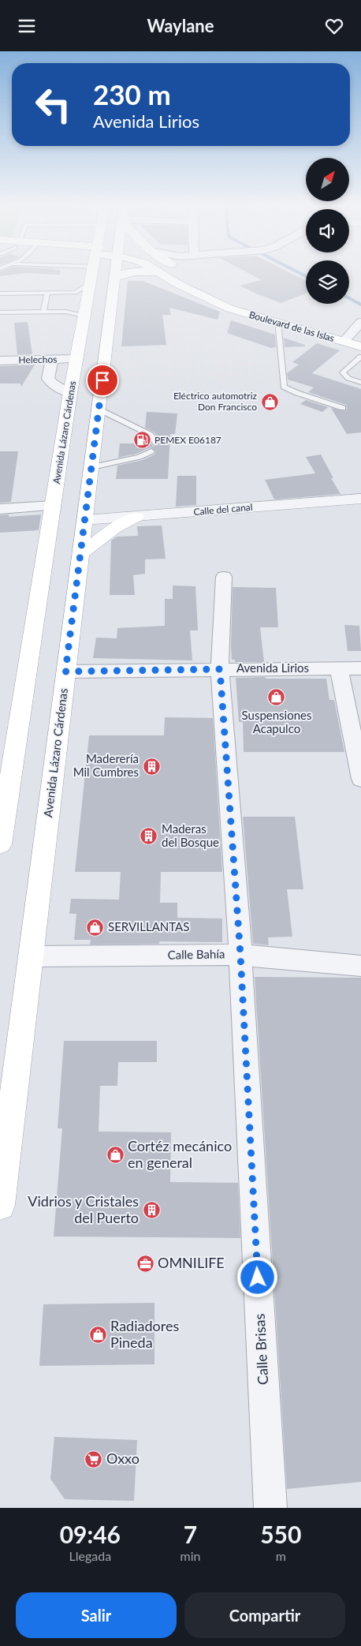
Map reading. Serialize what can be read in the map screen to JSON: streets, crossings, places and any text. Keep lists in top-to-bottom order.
{
  "streets": {
    "main road": ["Boulevard de las Islas", "Avenida Lázaro Cárdenas"],
    "street": [
      "Helechos",
      "Calle del canal",
      "Avenida Lirios",
      "Calle Bahía",
      "Calle Brisas"
    ]
  },
  "crossings": [
    ["Helechos", "Avenida Lázaro Cárdenas"],
    ["Avenida Lázaro Cárdenas", "Calle del canal"],
    ["Avenida Lázaro Cárdenas", "Avenida Lirios"],
    ["Avenida Lázaro Cárdenas", "Calle Bahía"],
    ["Avenida Lirios", "Calle Brisas"],
    ["Calle Bahía", "Calle Brisas"]
  ],
  "places": {
    "shop": [
      "Eléctrico automotriz Don Francisco",
      "Suspensiones Acapulco",
      "SERVILLANTAS",
      "Cortéz mecánico en general",
      "Radiadores Pineda"
    ],
    "fuel station": ["PEMEX E06187"],
    "building": ["Maderería Mil Cumbres", "Maderas del Bosque", "Vidrios y Cristales del Puerto"],
    "office": ["OMNILIFE"],
    "supermarket": ["Oxxo"]
  },
  "north": "top right",
  "page": {
    "header": "Waylane",
    "turn": ["230 m", "Avenida Lirios"],
    "eta": [
      "09:46",
      "Llegada",
      "7",
      "min",
      "550",
      "m"
    ],
    "buttons": ["Salir", "Compartir"]
  }
}
